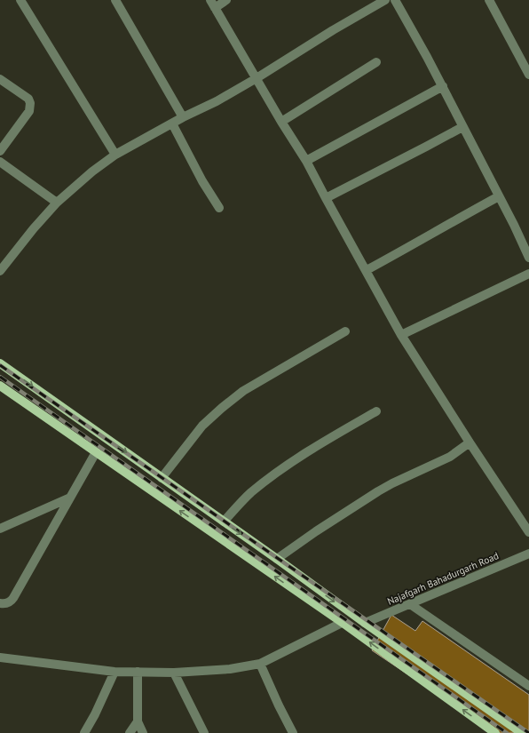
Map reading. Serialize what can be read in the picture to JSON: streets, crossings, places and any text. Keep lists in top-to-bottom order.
{
  "streets": {
    "street": ["Najafgarh Bahadurgarh Road"]
  }
}
